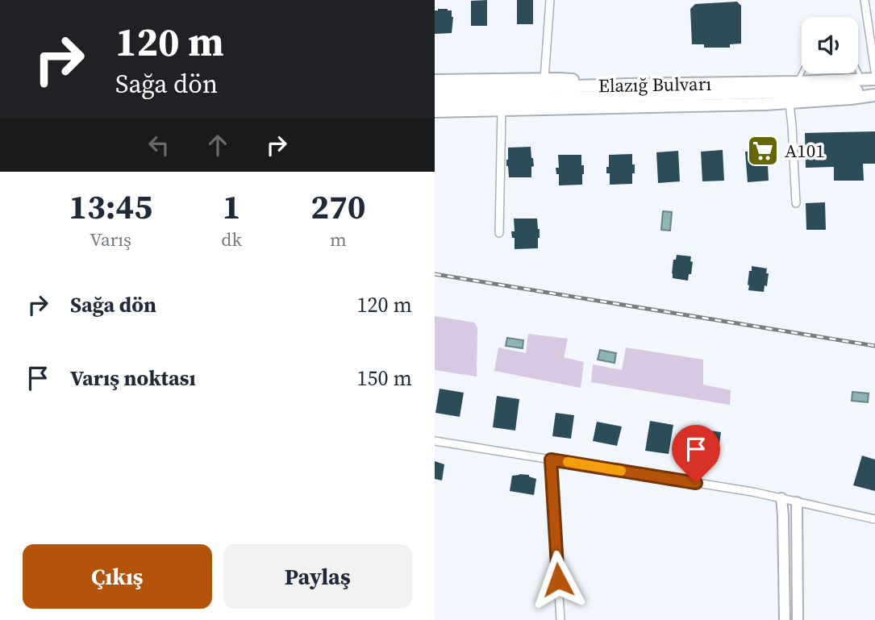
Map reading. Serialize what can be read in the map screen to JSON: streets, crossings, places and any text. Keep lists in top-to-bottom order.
{
  "streets": {
    "highway": ["Elazığ Bulvarı"]
  },
  "places": {
    "supermarket": ["A101"]
  },
  "page": {
    "turn": ["120 m", "Sağa dön"],
    "eta": [
      "13:45",
      "Varış",
      "1",
      "dk",
      "270",
      "m"
    ],
    "list": [
      {
        "name": "Sağa dön",
        "value": "120 m"
      },
      {
        "name": "Varış noktası",
        "value": "150 m"
      }
    ],
    "buttons": ["Çıkış", "Paylaş"]
  }
}
